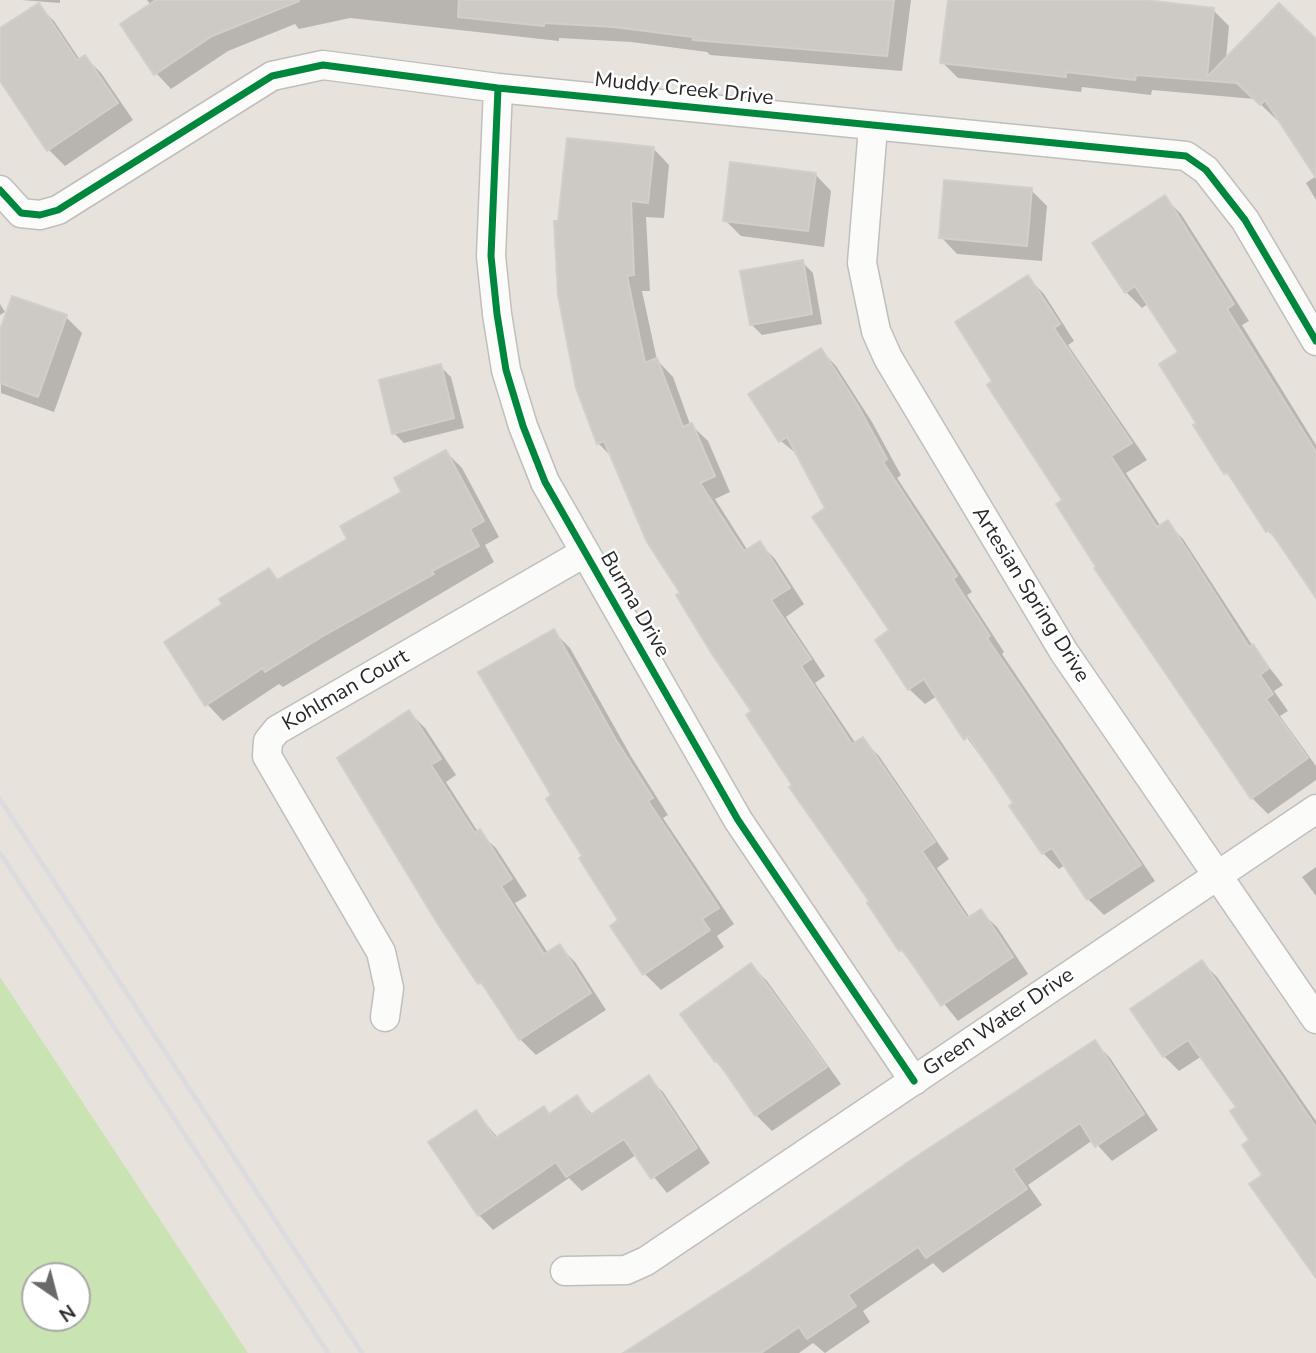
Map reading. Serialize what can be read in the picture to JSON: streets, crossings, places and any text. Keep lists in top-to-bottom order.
{
  "streets": {
    "street": [
      "Muddy Creek Drive",
      "Artesian Spring Drive",
      "Burma Drive",
      "Kohlman Court",
      "Green Water Drive"
    ]
  },
  "crossings": [
    ["Muddy Creek Drive", "Artesian Spring Drive"],
    ["Muddy Creek Drive", "Burma Drive"],
    ["Artesian Spring Drive", "Green Water Drive"],
    ["Burma Drive", "Kohlman Court"],
    ["Burma Drive", "Green Water Drive"]
  ],
  "north": "bottom right"
}
